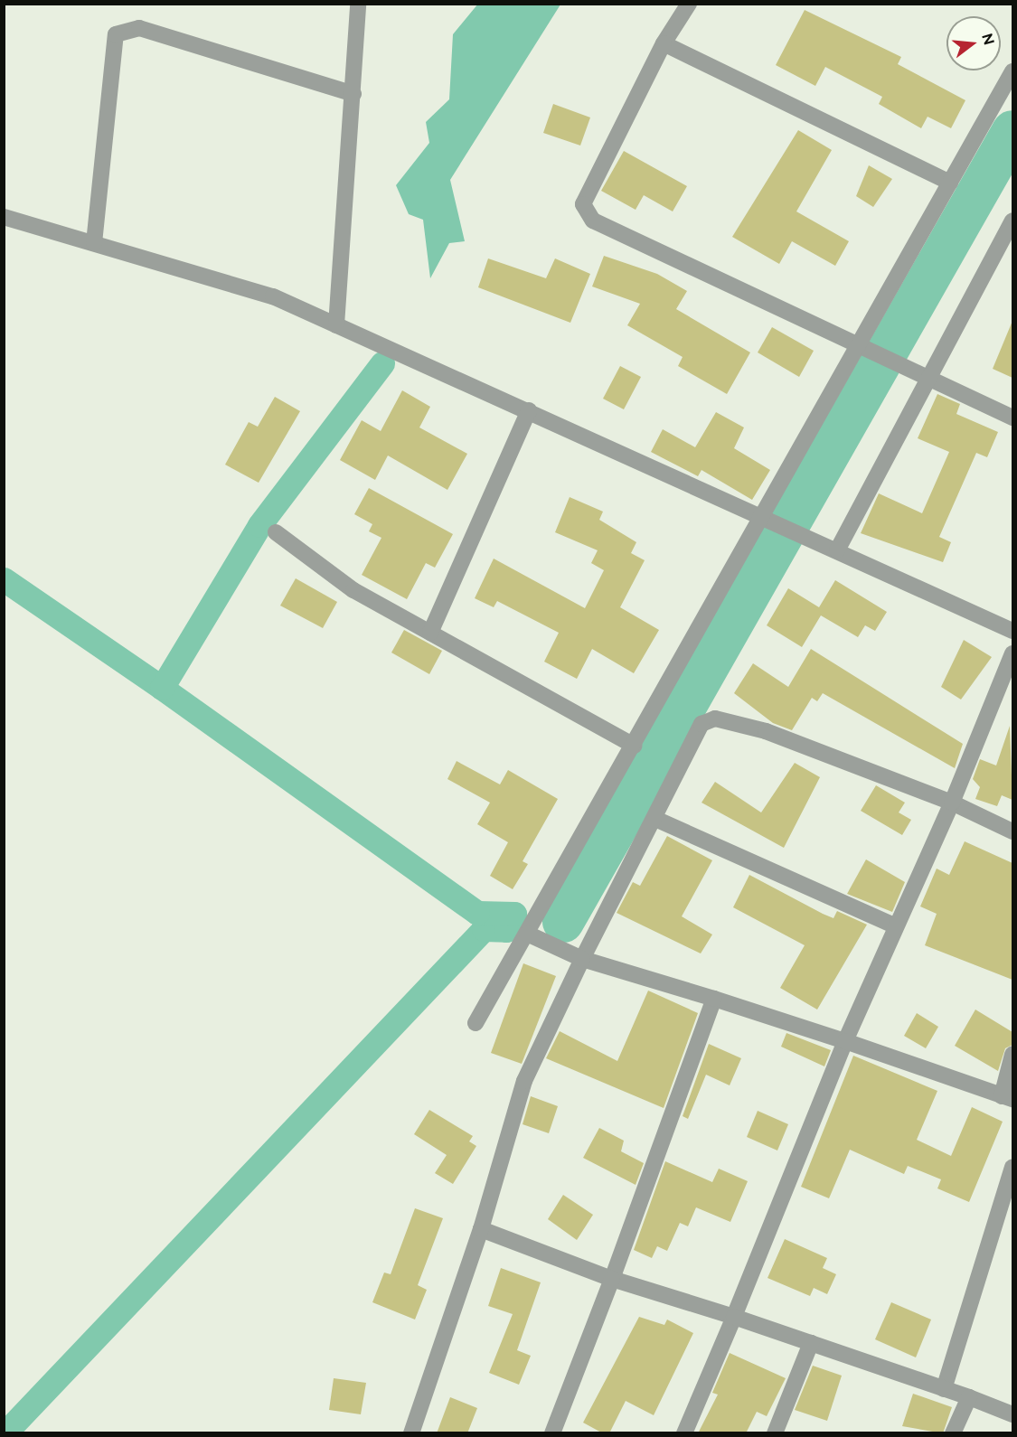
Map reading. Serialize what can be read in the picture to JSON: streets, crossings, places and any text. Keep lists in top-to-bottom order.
{
  "north": "right"
}
